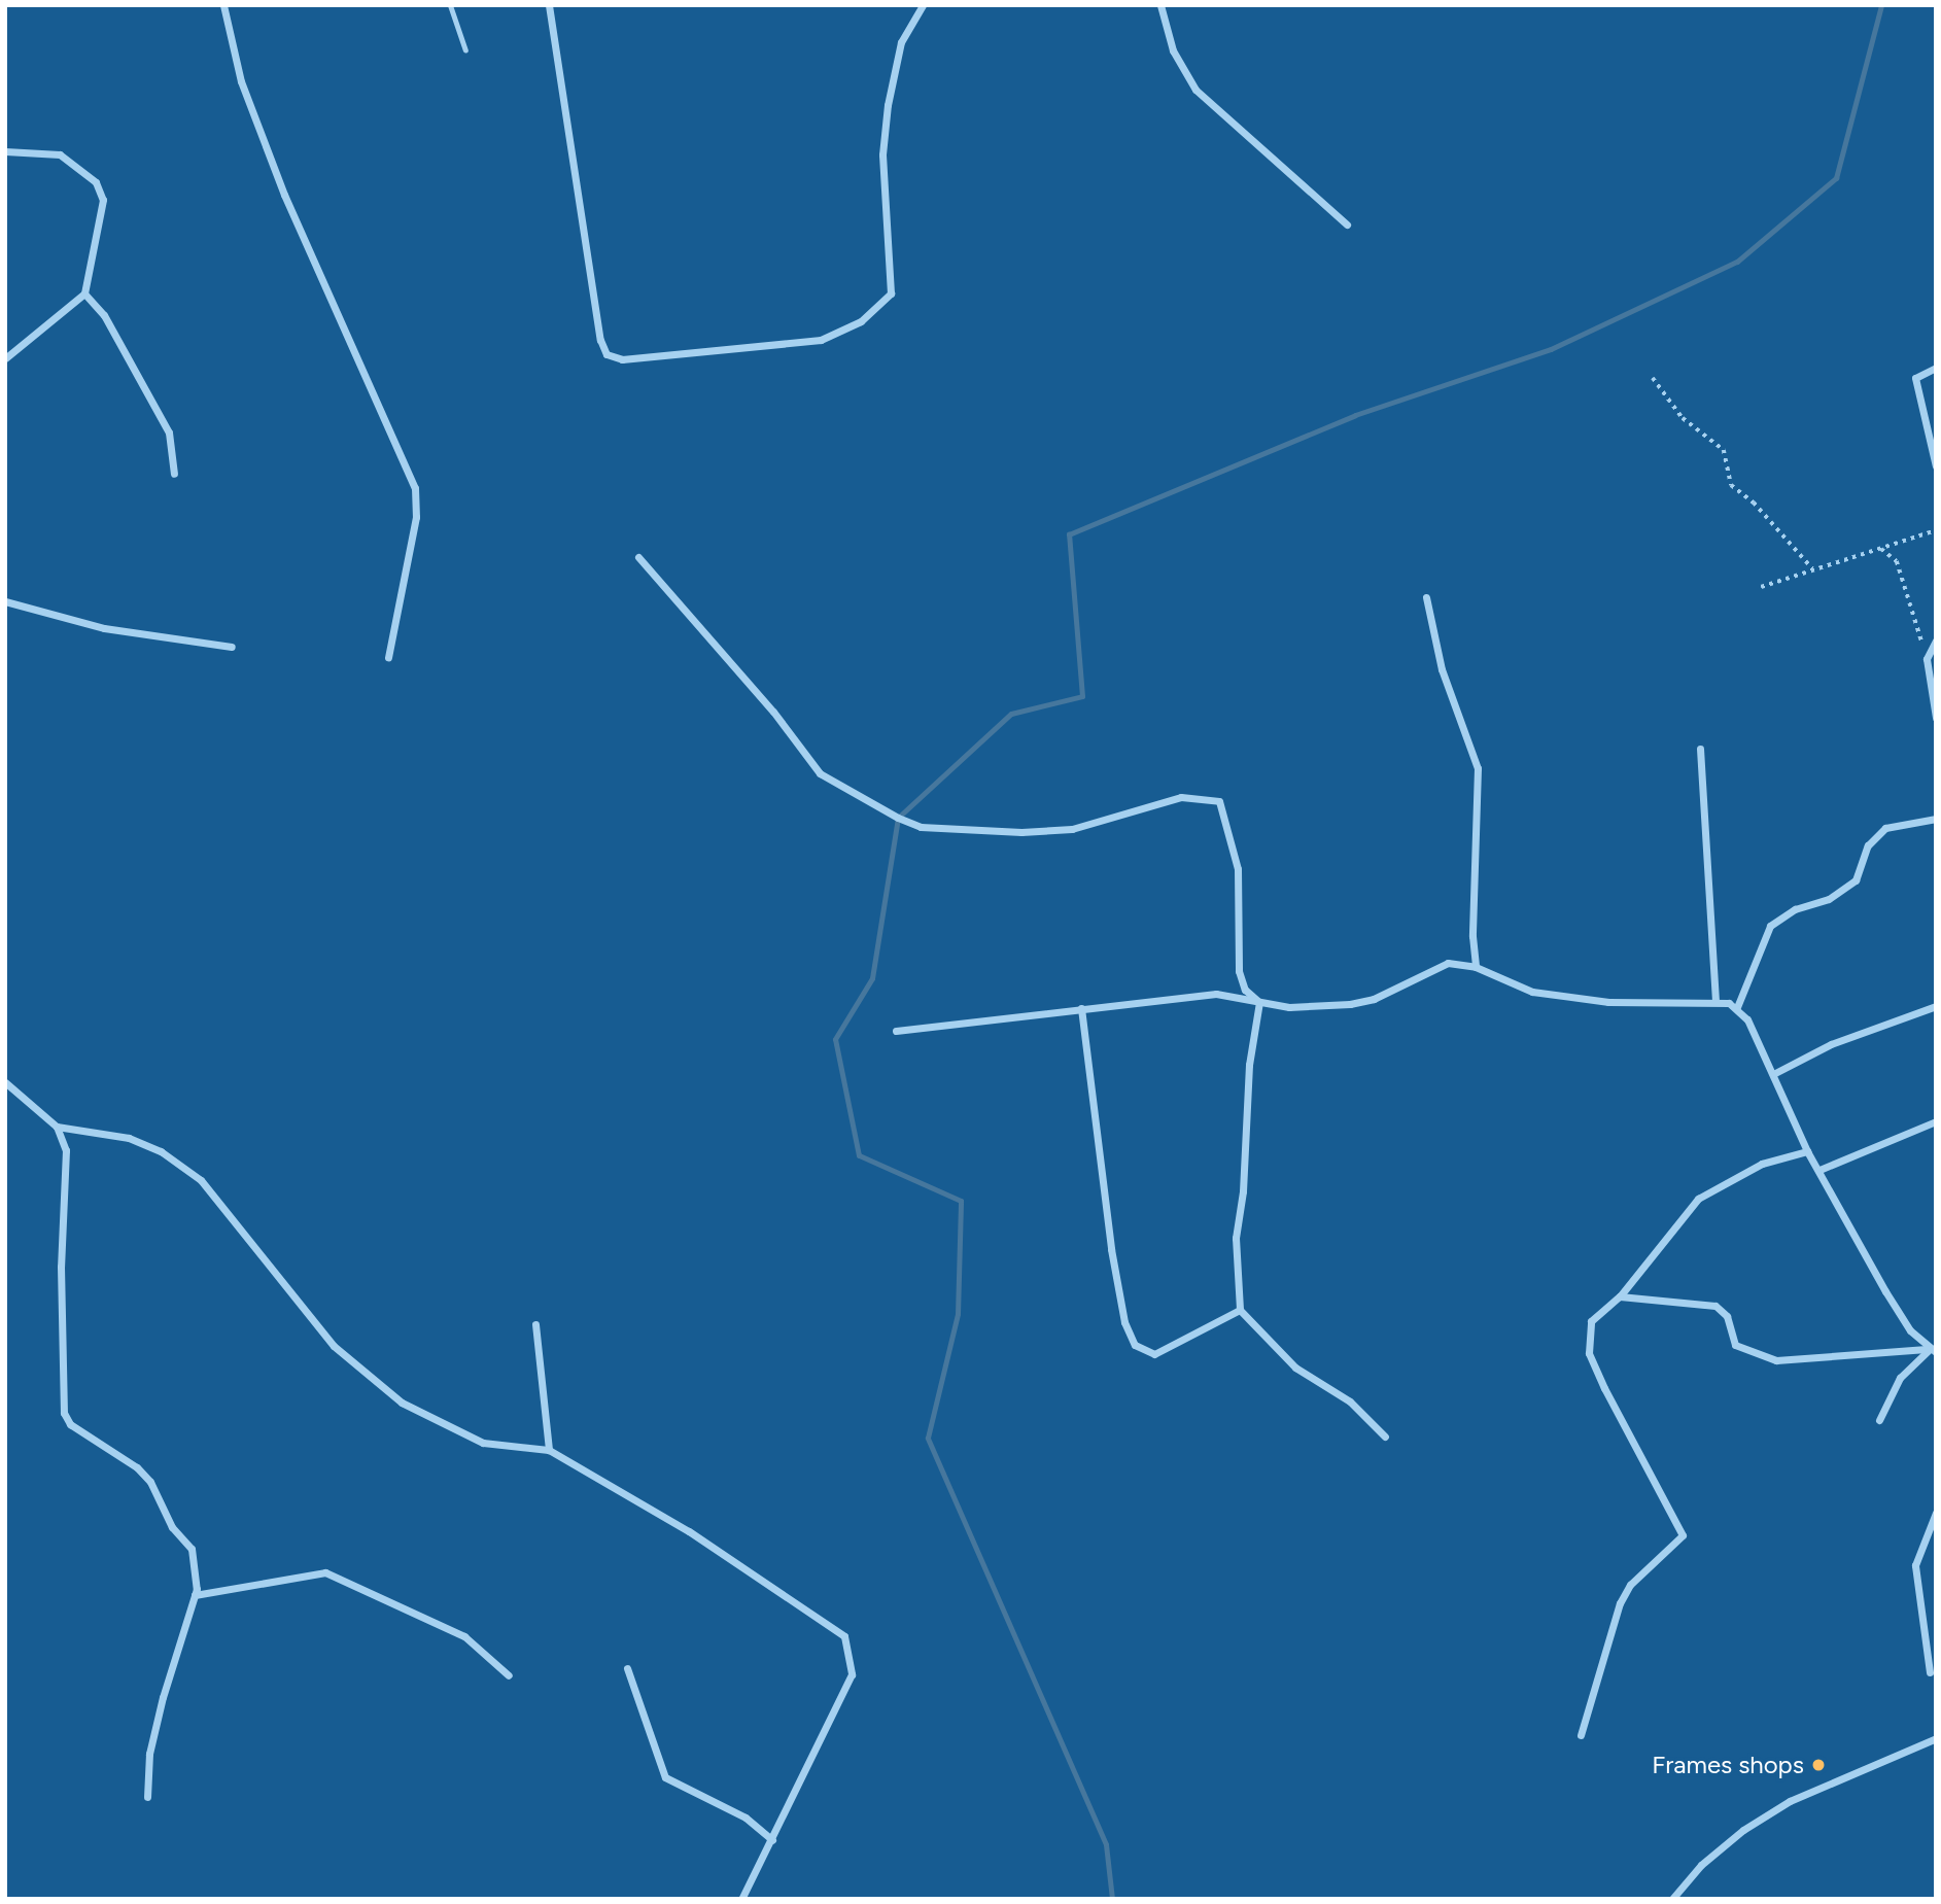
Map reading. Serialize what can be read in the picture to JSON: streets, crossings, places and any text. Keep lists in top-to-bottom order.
{
  "places": ["Frames shops"]
}
